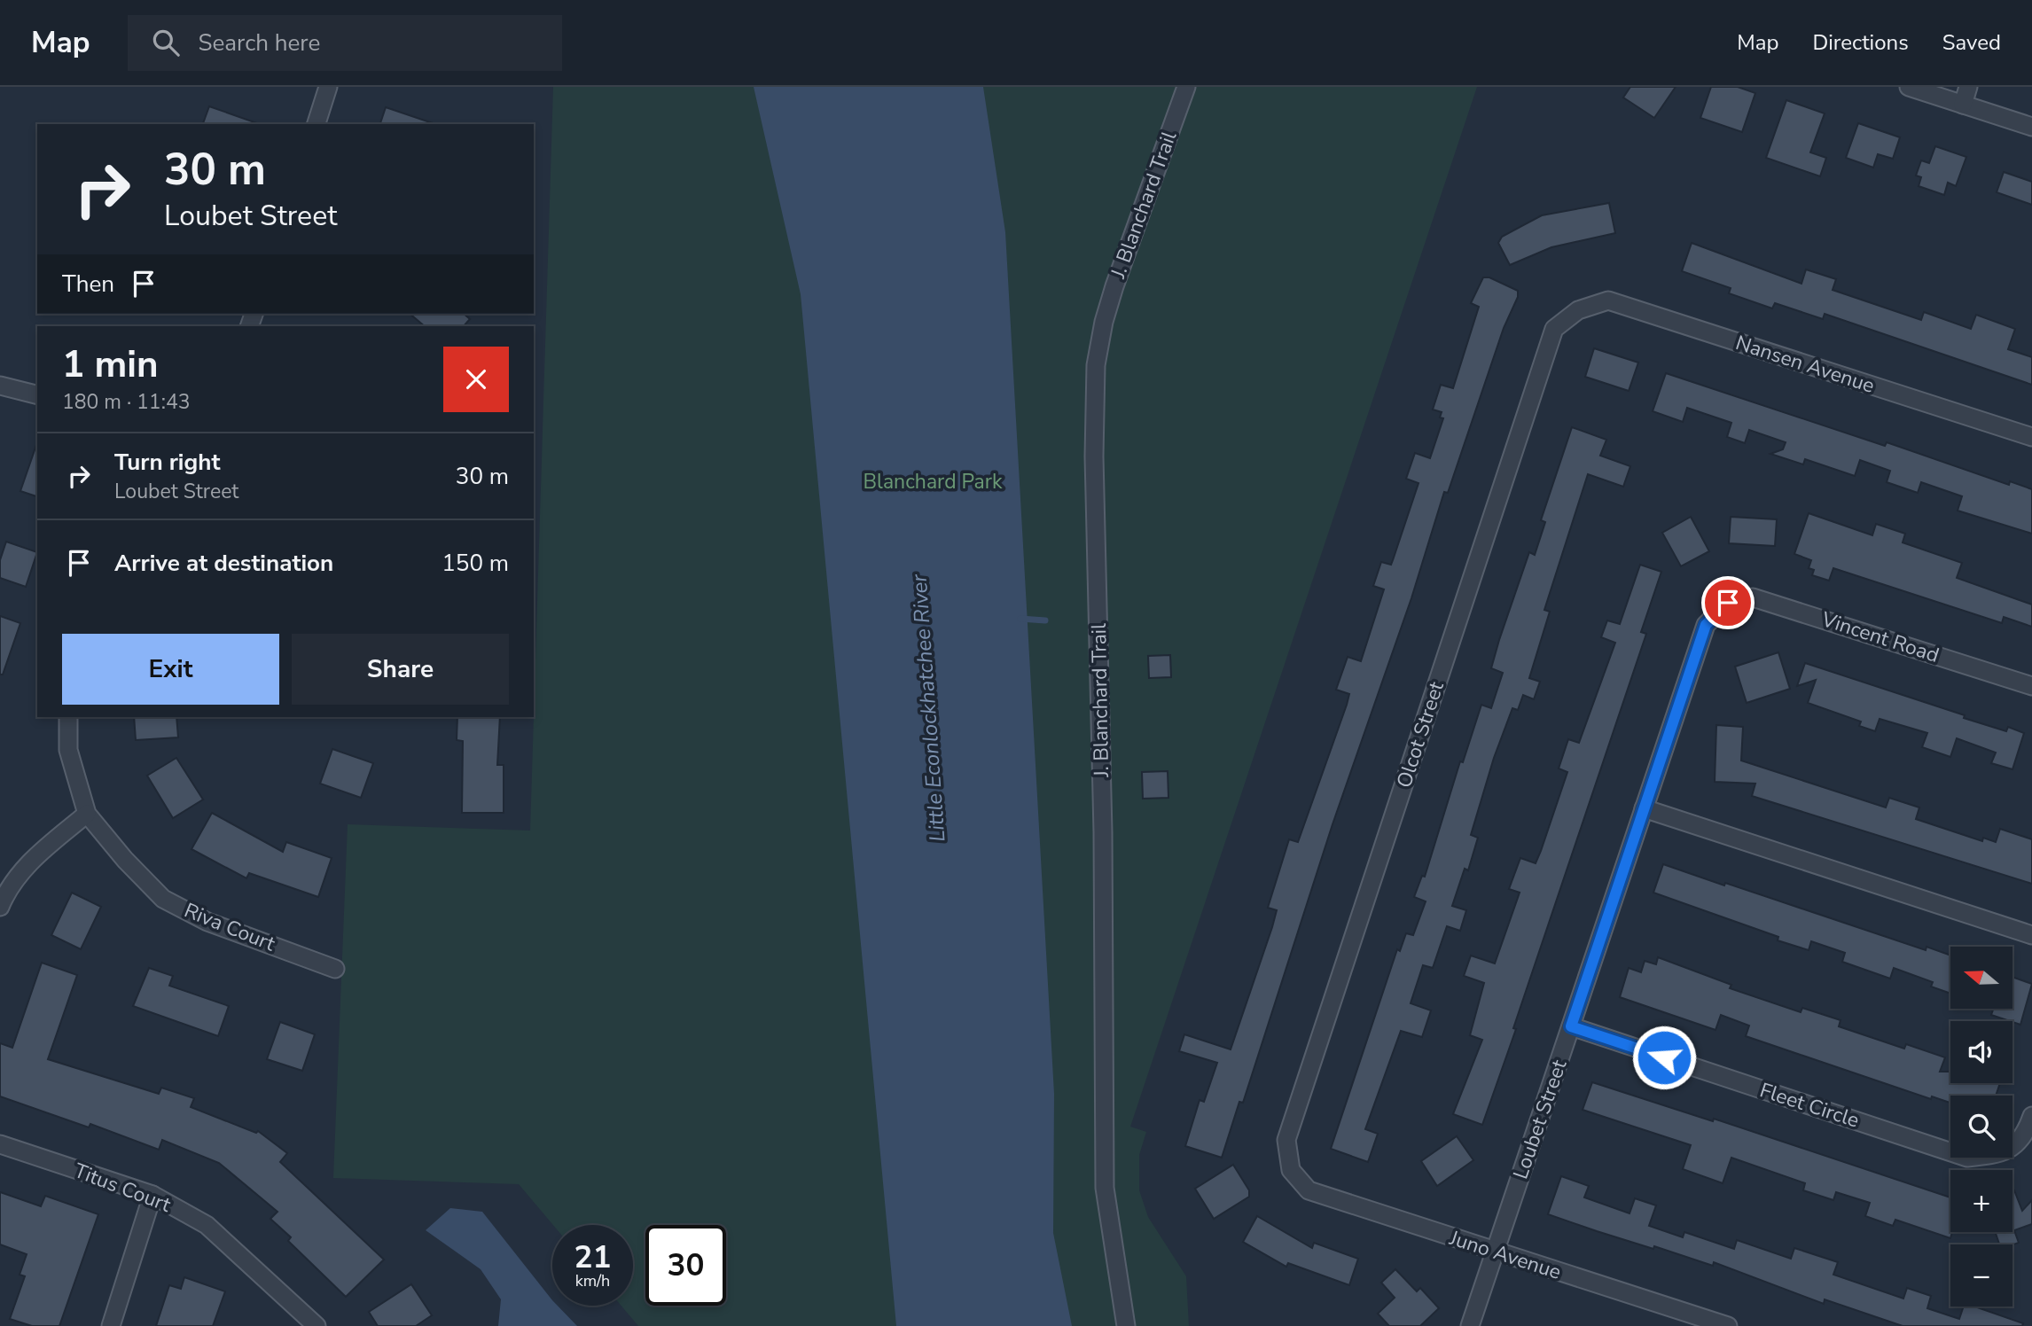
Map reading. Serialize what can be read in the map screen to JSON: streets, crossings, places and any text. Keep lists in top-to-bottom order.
{
  "streets": {
    "street": [
      "J. Blanchard Trail",
      "Nansen Avenue",
      "Vincent Road",
      "Olcot Street",
      "Riva Court",
      "Fleet Circle",
      "Loubet Street",
      "Titus Court",
      "Juno Avenue"
    ]
  },
  "crossings": [
    ["Nansen Avenue", "Olcot Street"],
    ["Vincent Road", "Loubet Street"],
    ["Olcot Street", "Juno Avenue"],
    ["Fleet Circle", "Loubet Street"],
    ["Loubet Street", "Juno Avenue"]
  ],
  "water": ["Little Econlockhatchee River"],
  "parks": ["Blanchard Park"],
  "north": "left",
  "page": {
    "header": "Map",
    "search": "Search here",
    "nav": ["Map", "Directions", "Saved"],
    "turn": ["30 m", "Loubet Street"],
    "then": "Then",
    "heading": ["1 min", "180 m · 11:43"],
    "list": [
      {
        "name": "Turn right",
        "note": "Loubet Street",
        "value": "30 m"
      },
      {
        "name": "Arrive at destination",
        "value": "150 m"
      }
    ],
    "buttons": ["Exit", "Share"],
    "map_buttons": ["+", "−"],
    "speed": "21 km/h",
    "limit": "30"
  }
}
